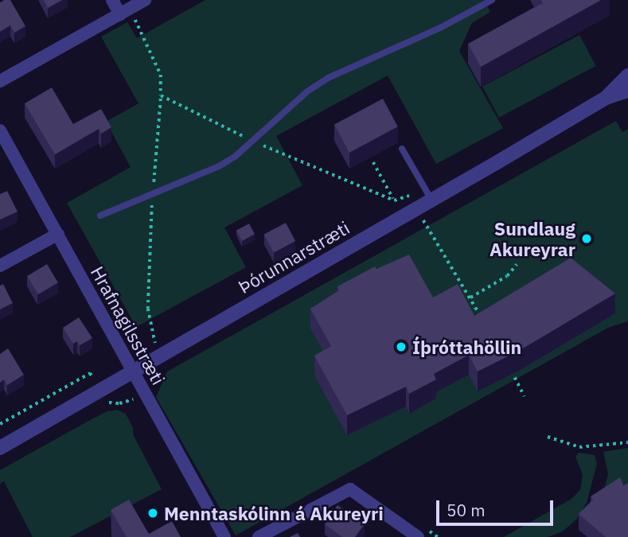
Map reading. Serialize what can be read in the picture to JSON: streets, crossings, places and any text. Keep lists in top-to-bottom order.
{
  "streets": {
    "street": ["Þórunnarstræti", "Hrafnagilsstræti"]
  },
  "crossings": [
    ["Þórunnarstræti", "Hrafnagilsstræti"]
  ],
  "places": ["Sundlaug Akureyrar", "Íþróttahöllin", "Menntaskólinn á Akureyri"],
  "scale_bar": "50 m"
}
